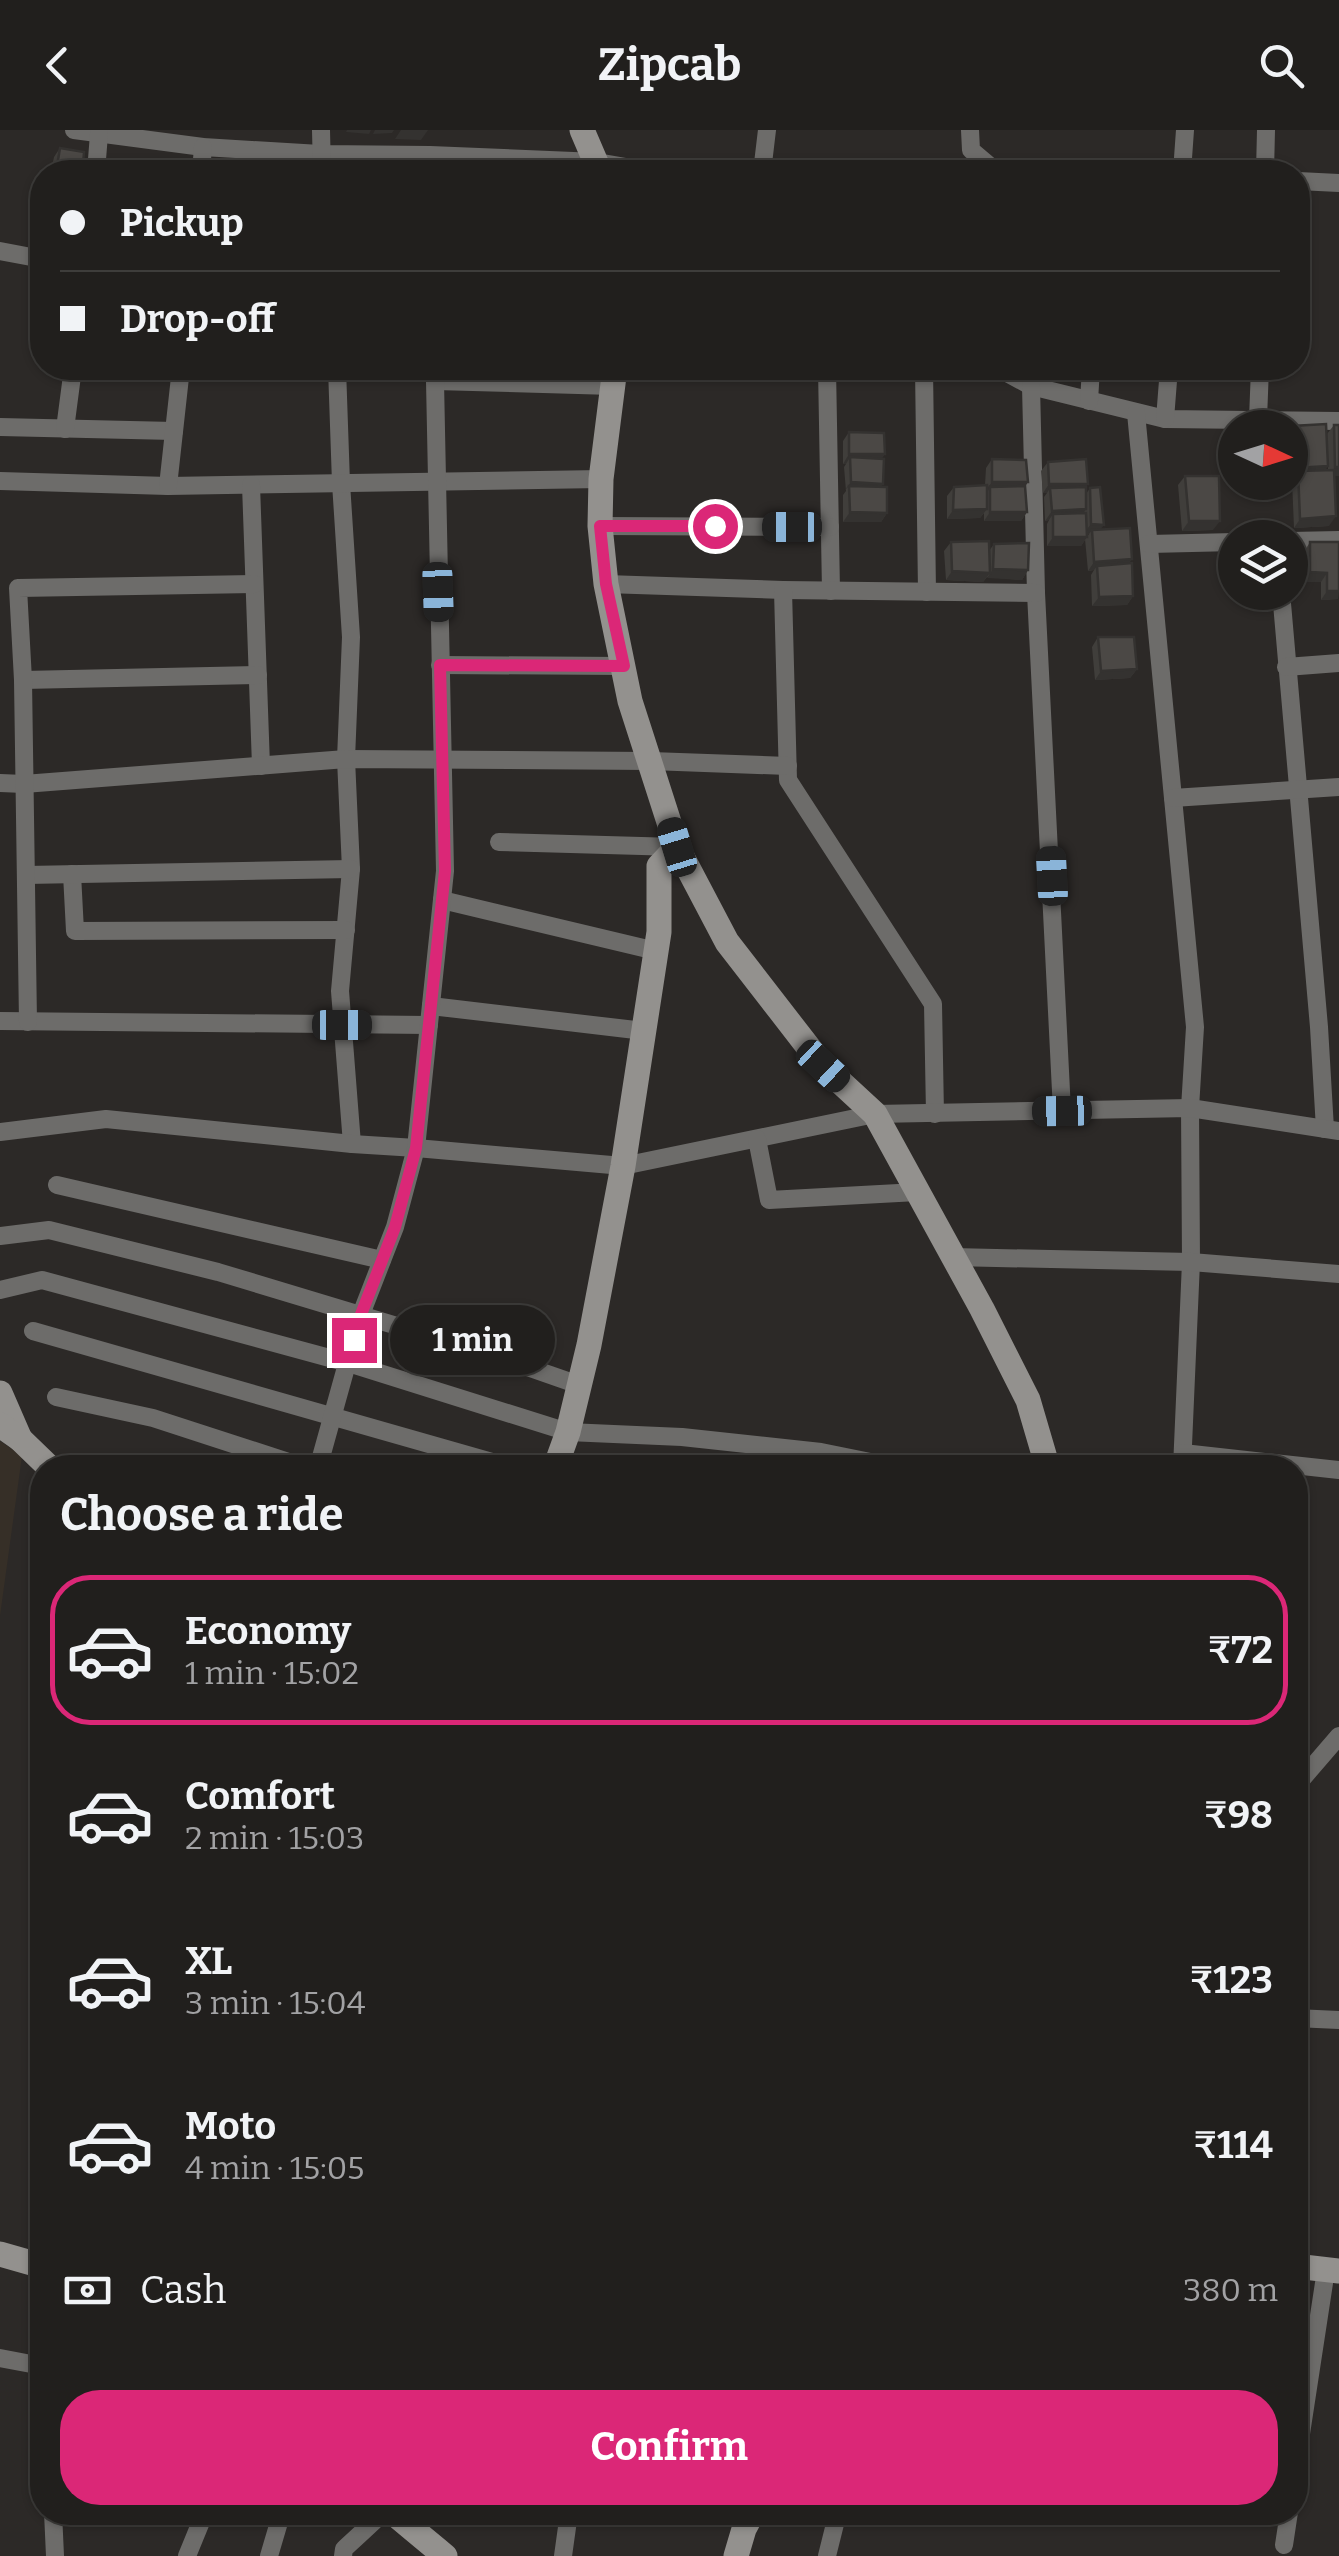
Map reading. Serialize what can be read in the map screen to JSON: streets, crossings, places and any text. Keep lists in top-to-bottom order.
{
  "north": "right",
  "page": {
    "header": "Zipcab",
    "banner": ["Pickup", "Drop-off"],
    "bubble": "1 min",
    "heading": "Choose a ride",
    "list": [
      {
        "name": "Economy",
        "note": "1 min · 15:02",
        "value": "₹72"
      },
      {
        "name": "Comfort",
        "note": "2 min · 15:03",
        "value": "₹98"
      },
      {
        "name": "XL",
        "note": "3 min · 15:04",
        "value": "₹123"
      },
      {
        "name": "Moto",
        "note": "4 min · 15:05",
        "value": "₹114"
      }
    ],
    "pay": ["Cash", "380 m"],
    "buttons": "Confirm"
  }
}
